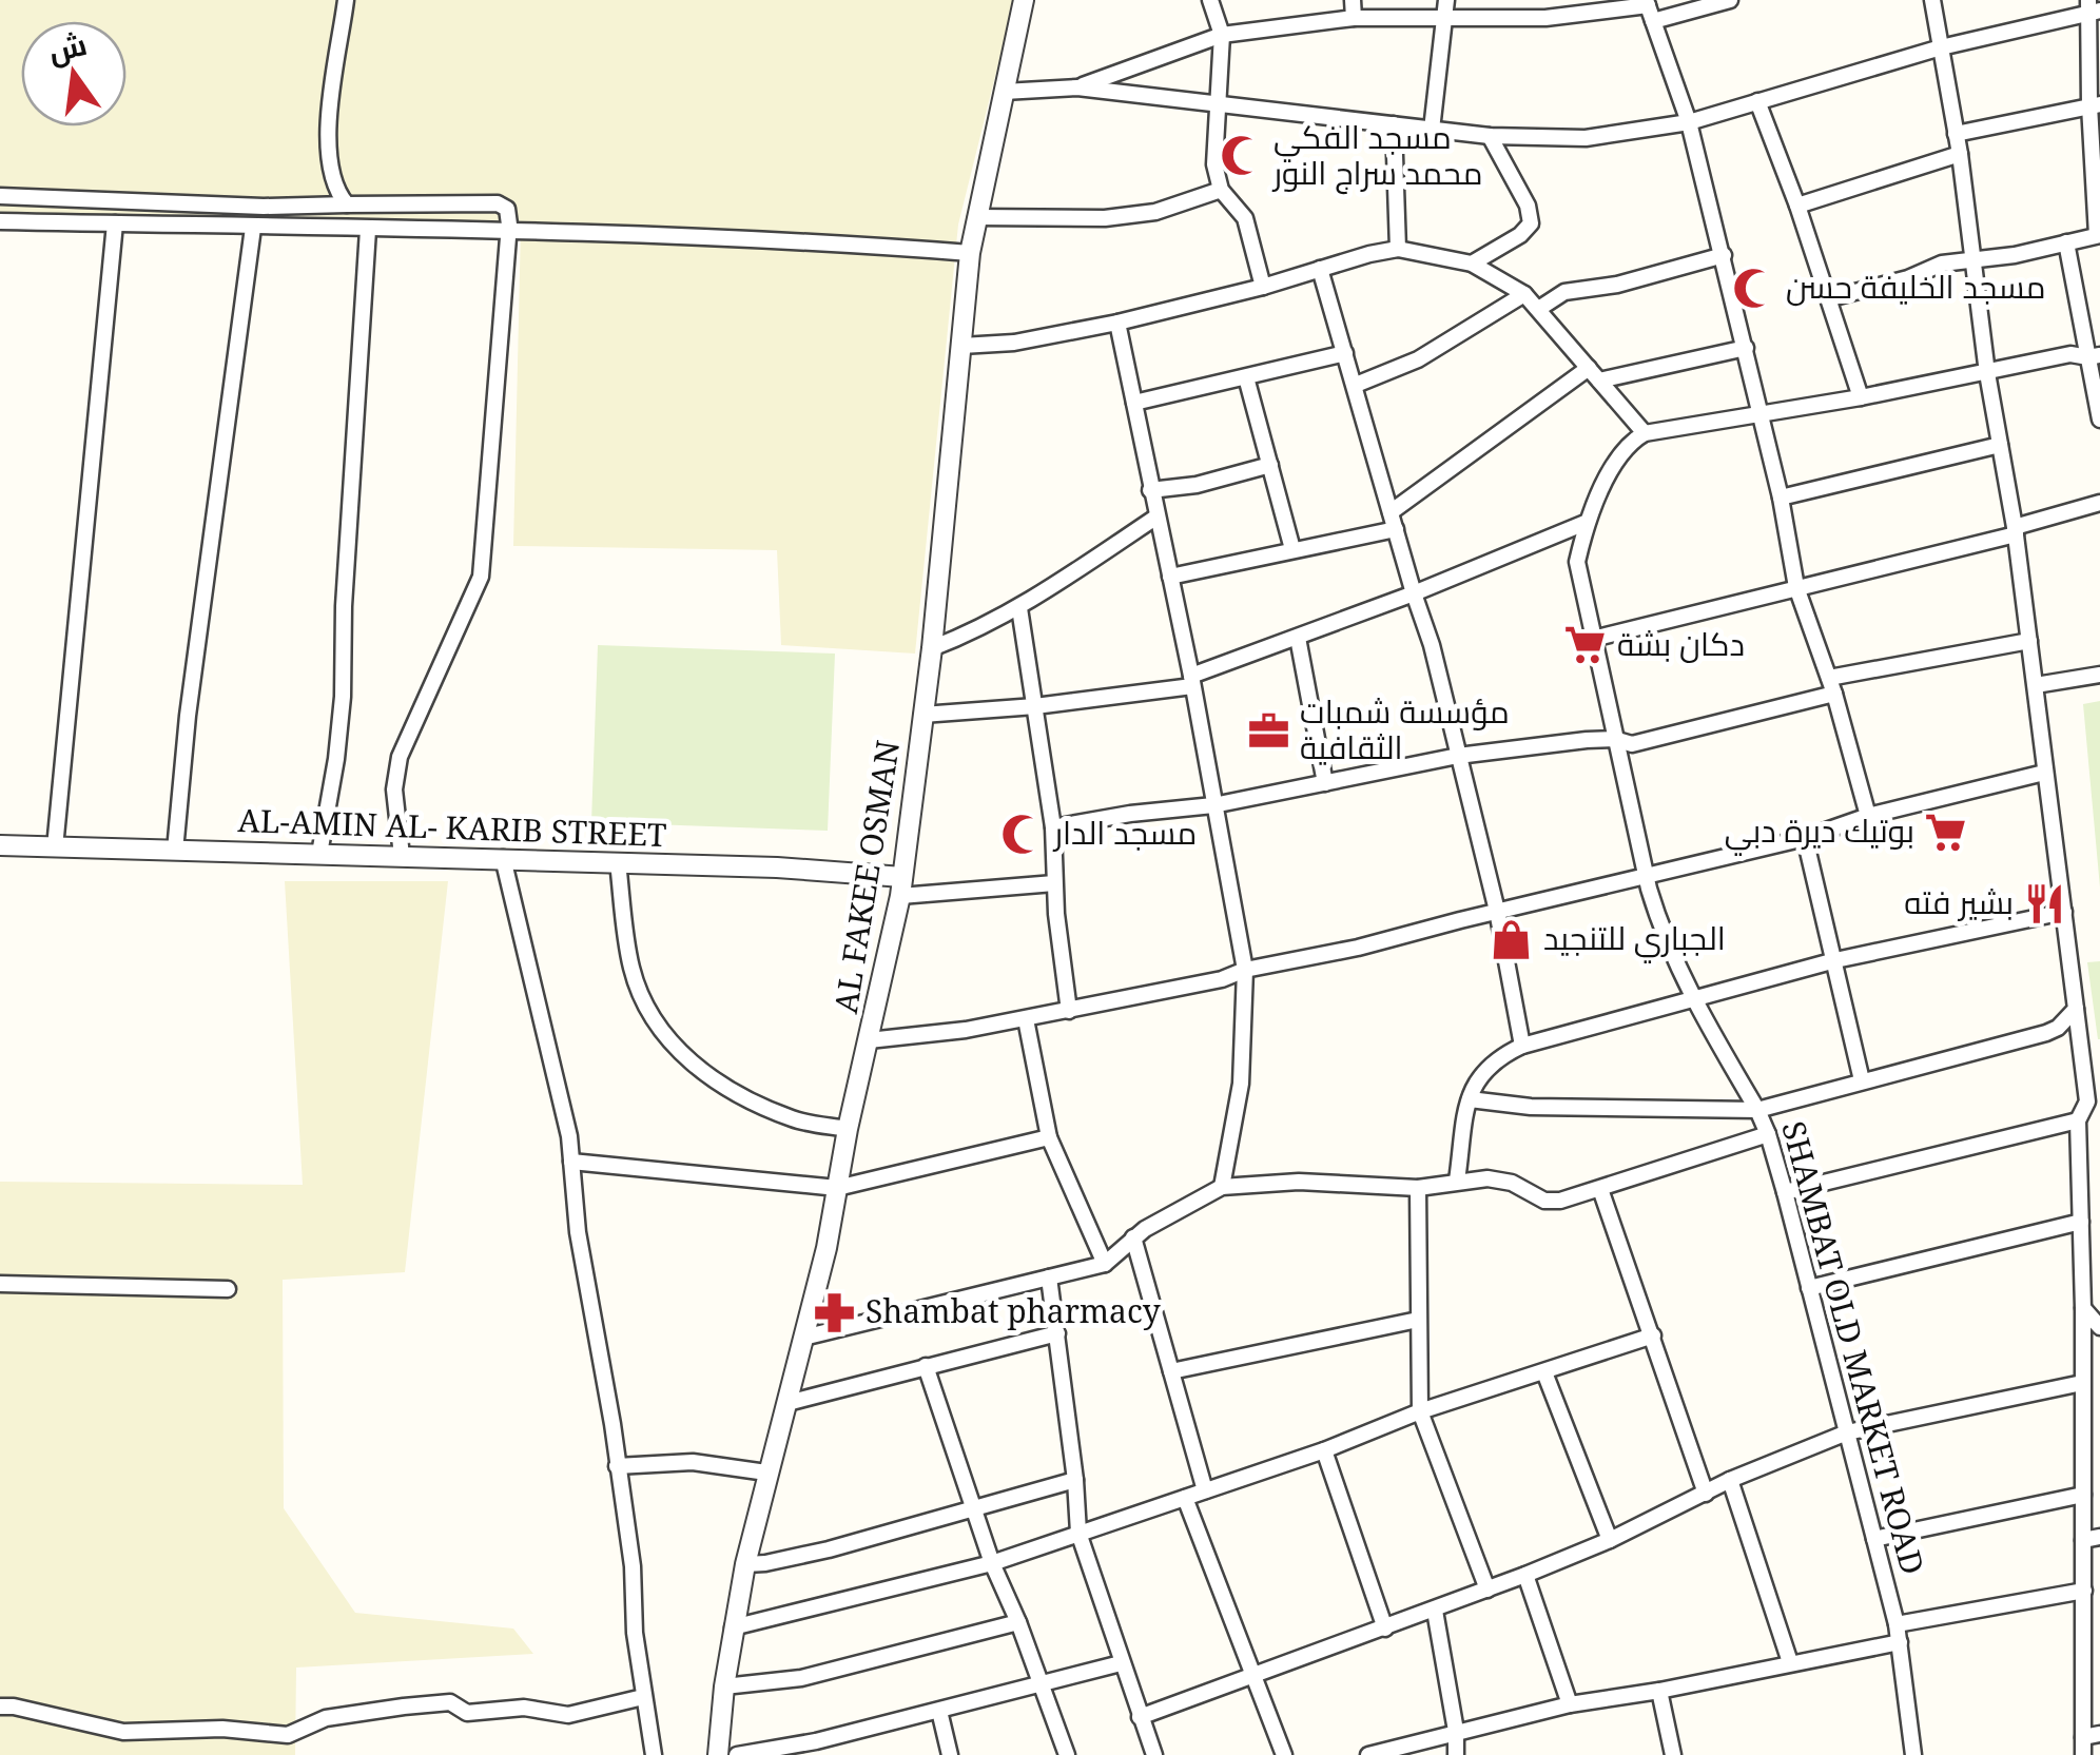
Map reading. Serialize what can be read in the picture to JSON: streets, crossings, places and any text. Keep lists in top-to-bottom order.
{
  "streets": {
    "street": ["AL-AMIN AL- KARIB STREET", "AL FAKEE OSMAN", "SHAMBAT OLD MARKET ROAD"]
  },
  "crossings": [
    ["AL-AMIN AL- KARIB STREET", "AL FAKEE OSMAN"]
  ],
  "places": {
    "mosque": ["مسجد الفكي محمد سراج النور", "مسجد الخليفة حسن", "مسجد الدار"],
    "supermarket": ["دكان بشة", "بوتيك ديرة دبي"],
    "office": ["مؤسسة شمبات الثقافية"],
    "restaurant": ["بشير فته"],
    "shop": ["الجباري للتنجيد"],
    "pharmacy": ["Shambat pharmacy"]
  },
  "north": "top"
}
